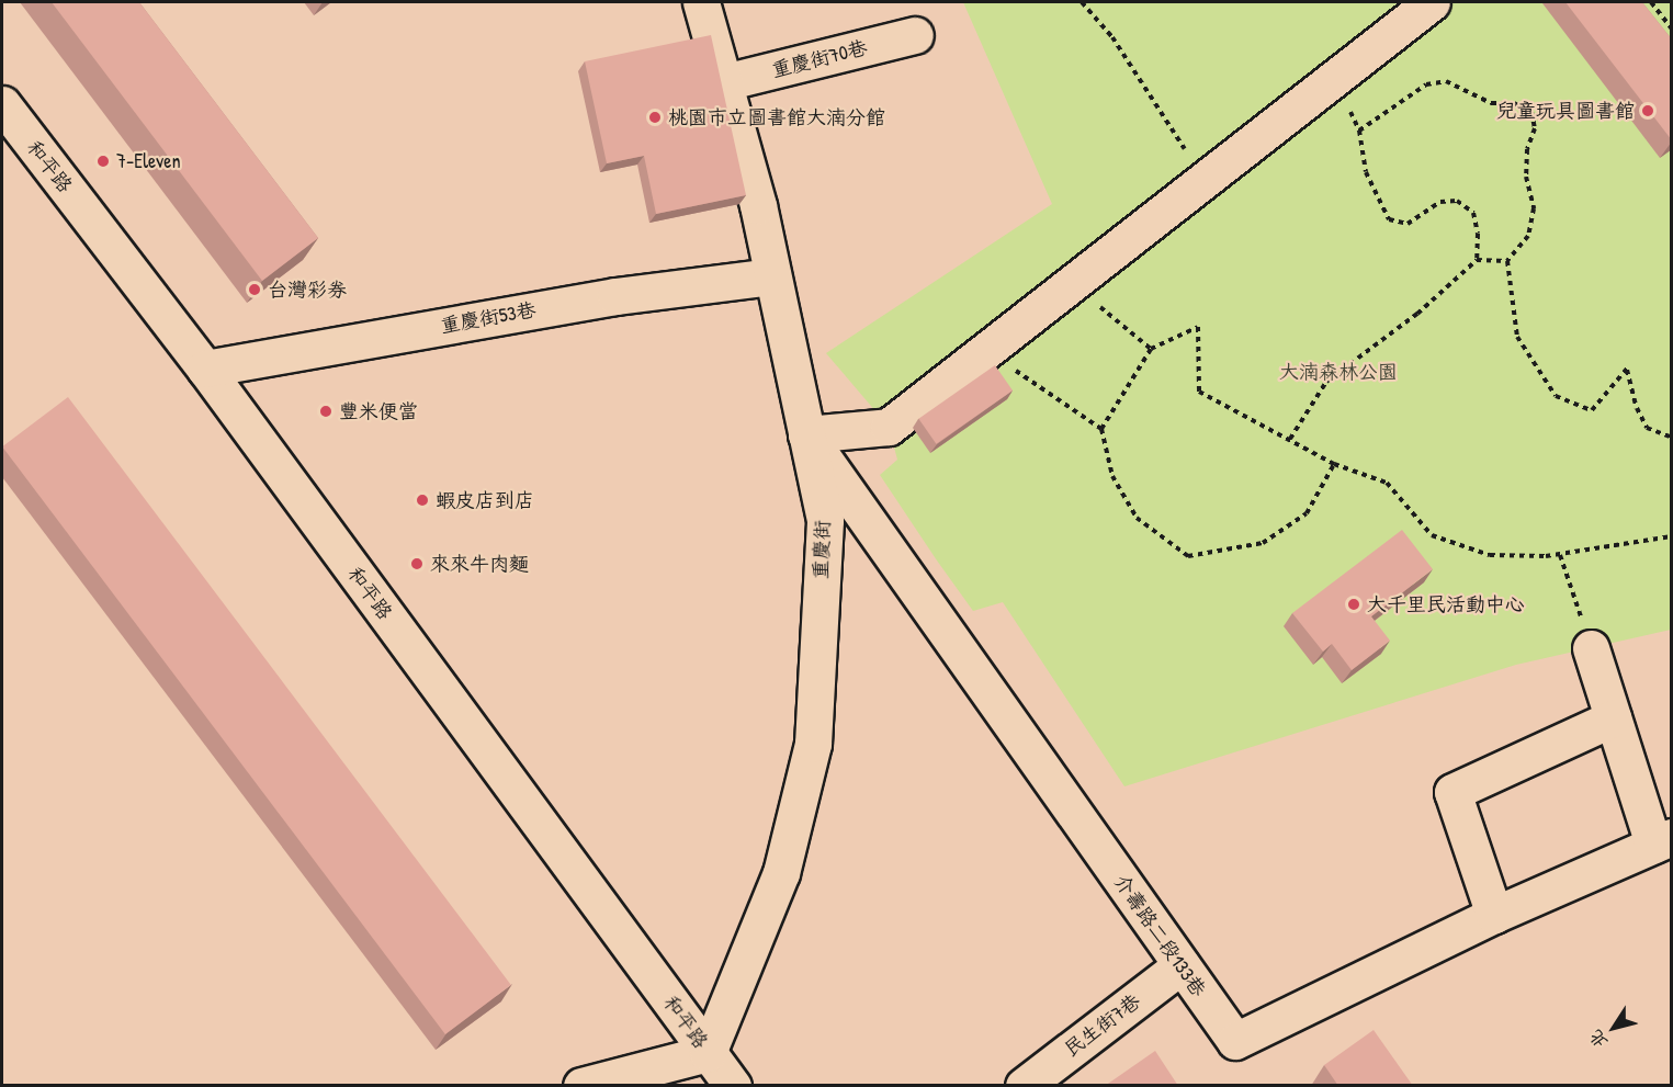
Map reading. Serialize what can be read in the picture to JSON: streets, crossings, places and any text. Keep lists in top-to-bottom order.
{
  "streets": {
    "street": [
      "重慶街70巷",
      "和平路",
      "重慶街53巷",
      "重慶街",
      "介壽路二段133巷",
      "民生街7巷"
    ]
  },
  "crossings": [
    ["重慶街70巷", "重慶街"],
    ["和平路", "重慶街53巷"],
    ["和平路", "重慶街"],
    ["重慶街53巷", "重慶街"],
    ["重慶街", "介壽路二段133巷"],
    ["介壽路二段133巷", "民生街7巷"]
  ],
  "parks": ["大湳森林公園"],
  "places": [
    "兒童玩具圖書館",
    "桃園市立圖書館大湳分館",
    "7-Eleven",
    "台灣彩券",
    "豐米便當",
    "蝦皮店到店",
    "來來牛肉麵",
    "大千里民活動中心"
  ],
  "north": "bottom left"
}
